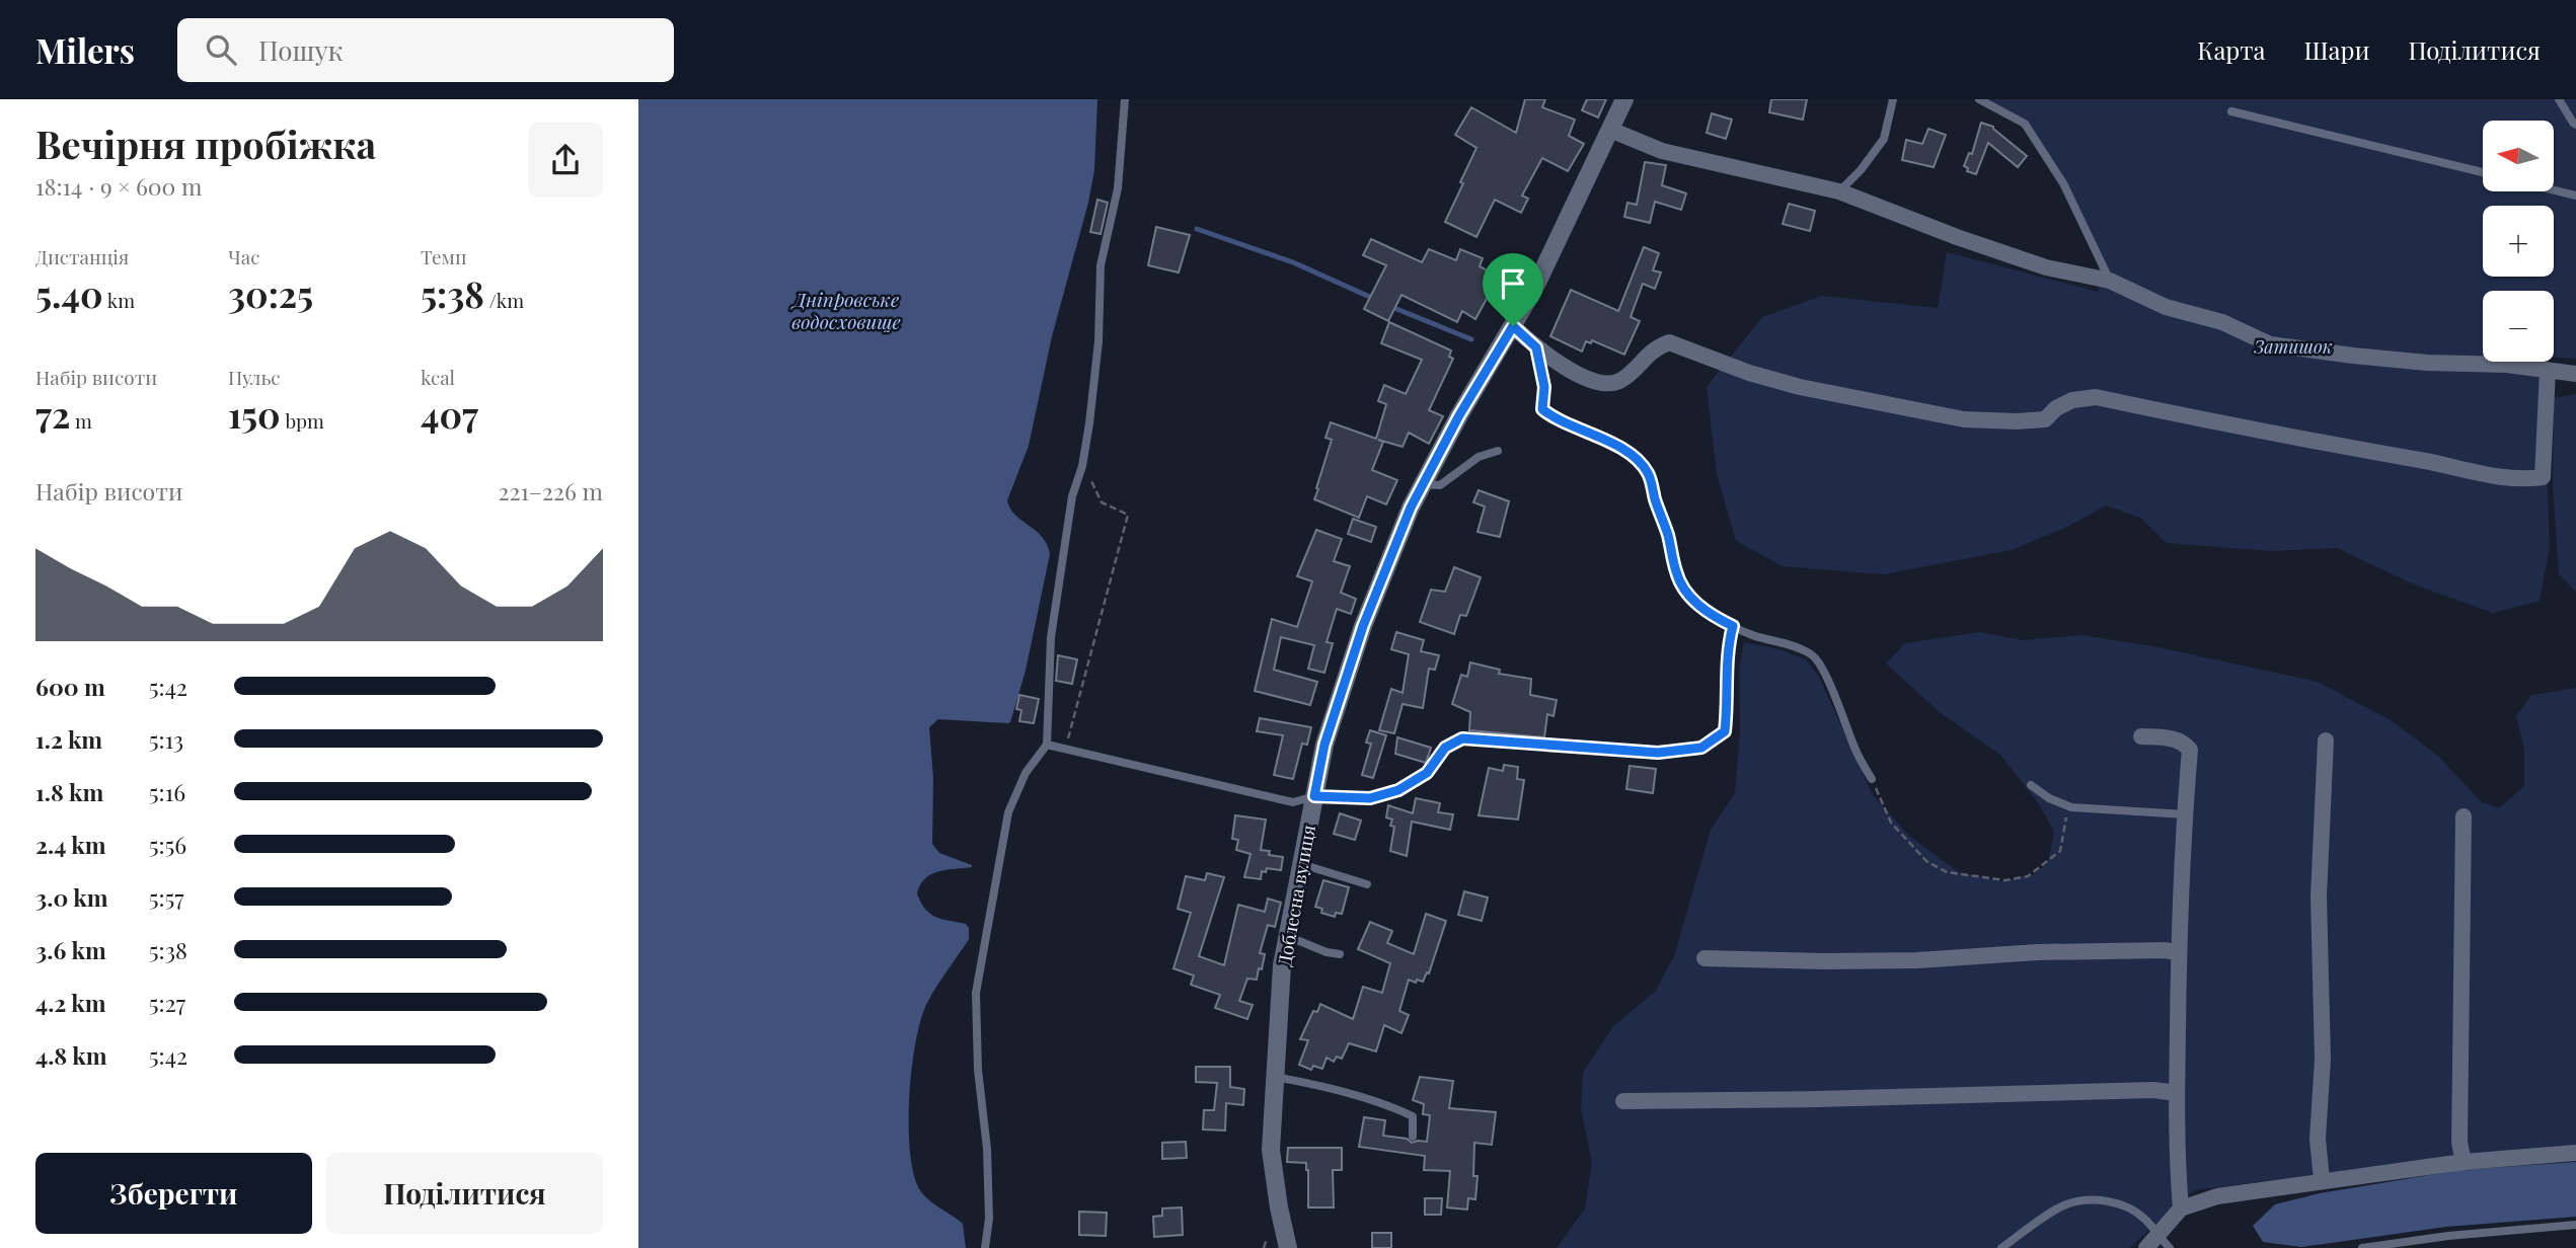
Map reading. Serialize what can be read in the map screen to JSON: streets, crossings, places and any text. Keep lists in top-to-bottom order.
{
  "streets": {
    "street": ["Доблесна вулиця"]
  },
  "water": ["Дніпровське водосховище"],
  "parks": ["Затишок"],
  "north": "left",
  "page": {
    "header": "Milers",
    "search": "Пошук",
    "nav": ["Карта", "Шари", "Поділитися"],
    "heading": ["Вечірня пробіжка", "18:14 · 9 × 600 m"],
    "map_buttons": ["+", "−"],
    "stats": [
      ["Дистанція", "5.40 km"],
      ["Час", "30:25"],
      ["Темп", "5:38 /km"],
      ["Набір висоти", "72 m"],
      ["Пульс", "150 bpm"],
      ["kcal", "407"]
    ],
    "chart": ["Набір висоти", "221–226 m"],
    "list": [
      {
        "name": "600 m",
        "note": "5:42"
      },
      {
        "name": "1.2 km",
        "note": "5:13"
      },
      {
        "name": "1.8 km",
        "note": "5:16"
      },
      {
        "name": "2.4 km",
        "note": "5:56"
      },
      {
        "name": "3.0 km",
        "note": "5:57"
      },
      {
        "name": "3.6 km",
        "note": "5:38"
      },
      {
        "name": "4.2 km",
        "note": "5:27"
      },
      {
        "name": "4.8 km",
        "note": "5:42"
      }
    ],
    "buttons": ["Зберегти", "Поділитися"]
  }
}
